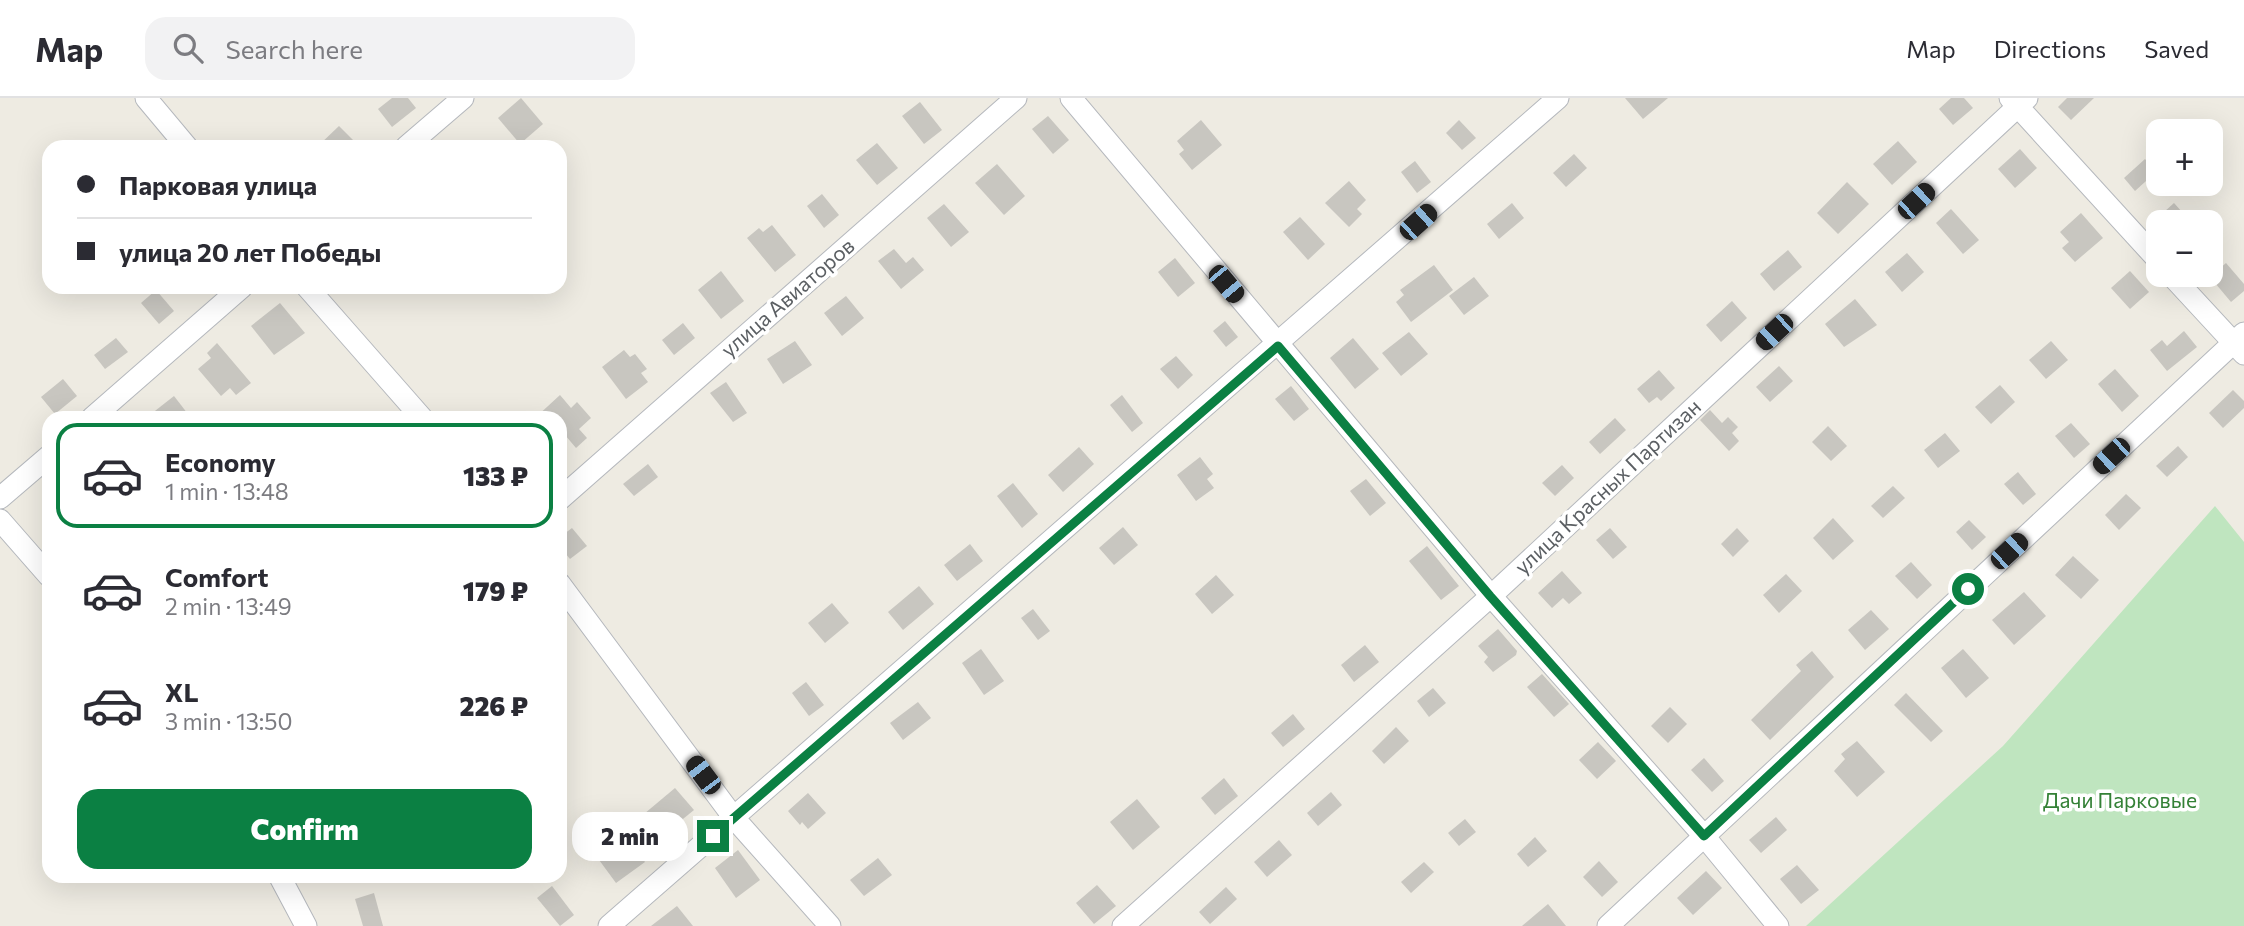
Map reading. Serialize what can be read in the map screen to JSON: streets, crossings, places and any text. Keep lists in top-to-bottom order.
{
  "streets": {
    "street": ["улица Авиаторов", "улица Красных Партизан"]
  },
  "parks": ["Дачи Парковые"],
  "page": {
    "header": "Map",
    "search": "Search here",
    "nav": ["Map", "Directions", "Saved"],
    "map_buttons": ["+", "−"],
    "banner": ["Парковая улица", "улица 20 лет Победы"],
    "list": [
      {
        "name": "Economy",
        "note": "1 min · 13:48",
        "value": "133 ₽"
      },
      {
        "name": "Comfort",
        "note": "2 min · 13:49",
        "value": "179 ₽"
      },
      {
        "name": "XL",
        "note": "3 min · 13:50",
        "value": "226 ₽"
      }
    ],
    "buttons": "Confirm",
    "bubble": "2 min"
  }
}
